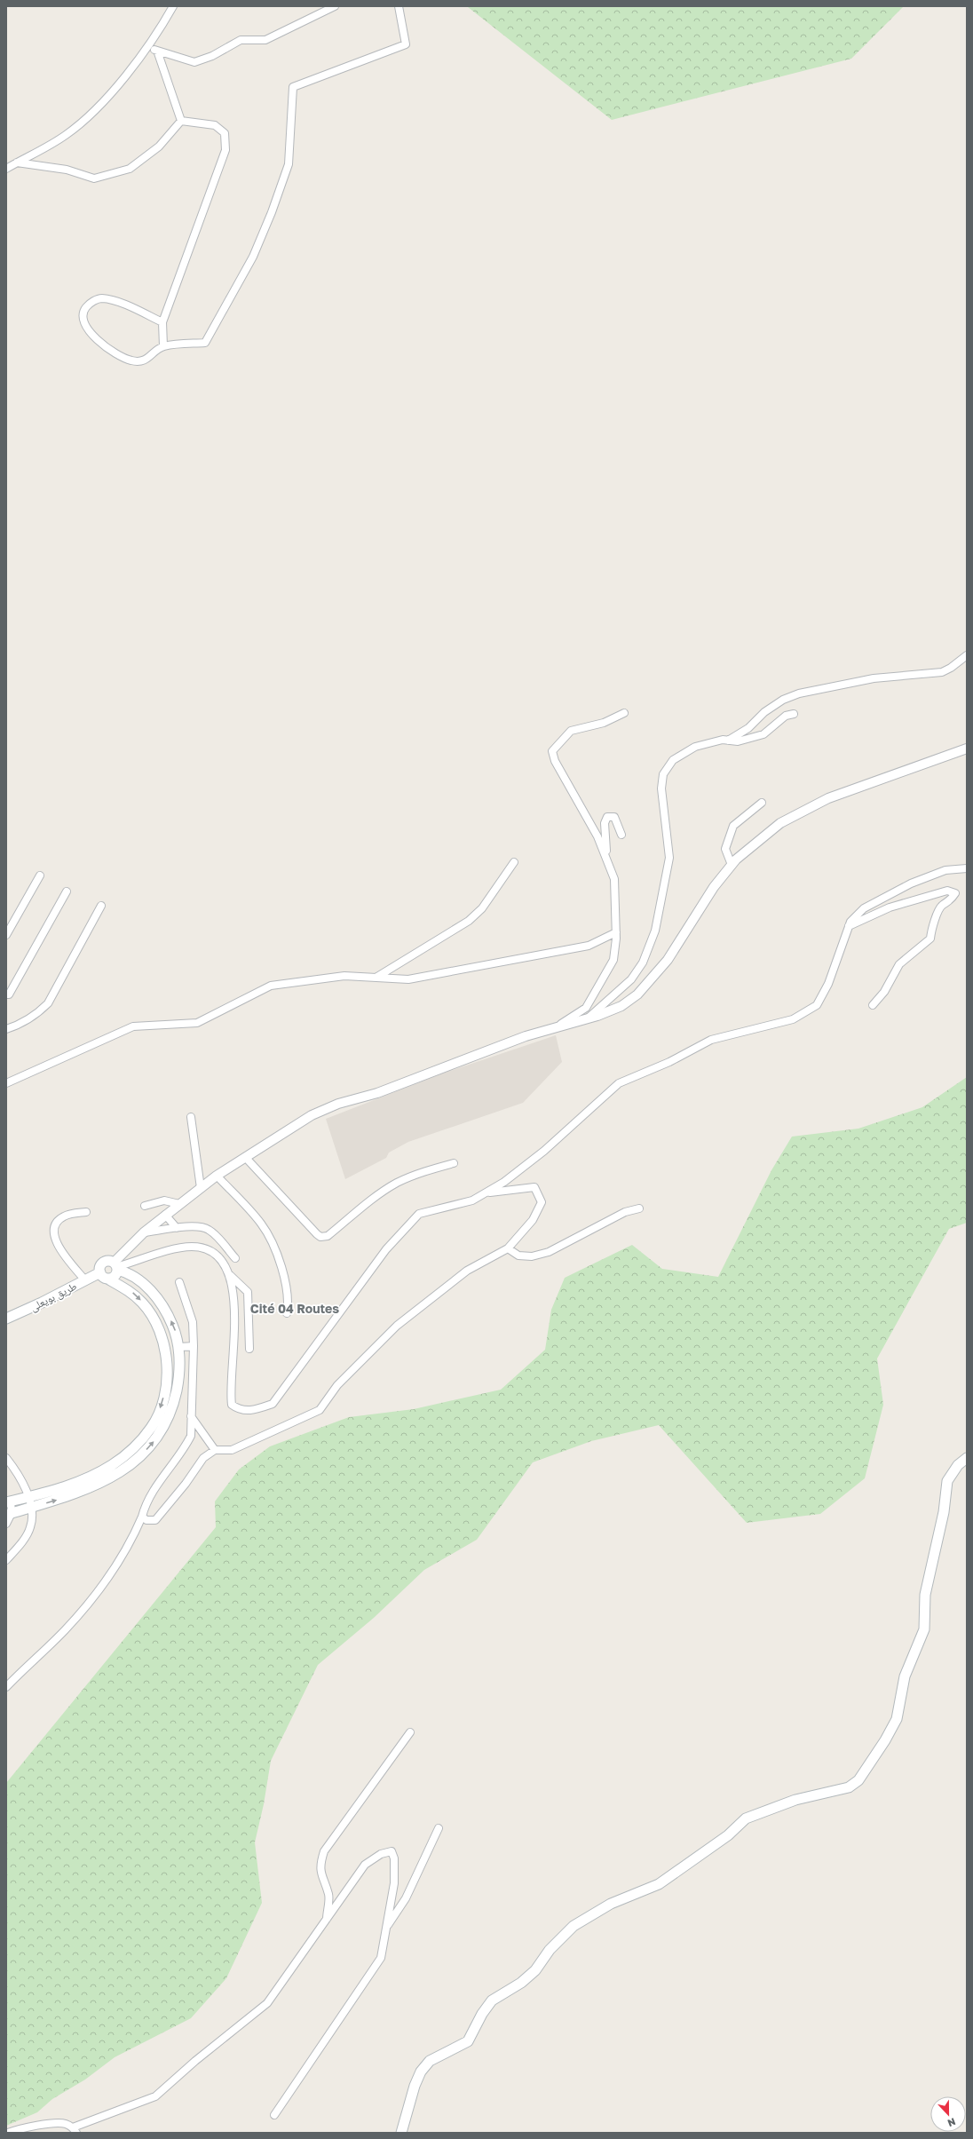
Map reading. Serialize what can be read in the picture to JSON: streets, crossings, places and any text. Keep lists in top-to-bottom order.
{
  "streets": {
    "main road": ["طريق بويعلى"]
  },
  "districts": ["Cité 04 Routes"],
  "north": "bottom"
}
